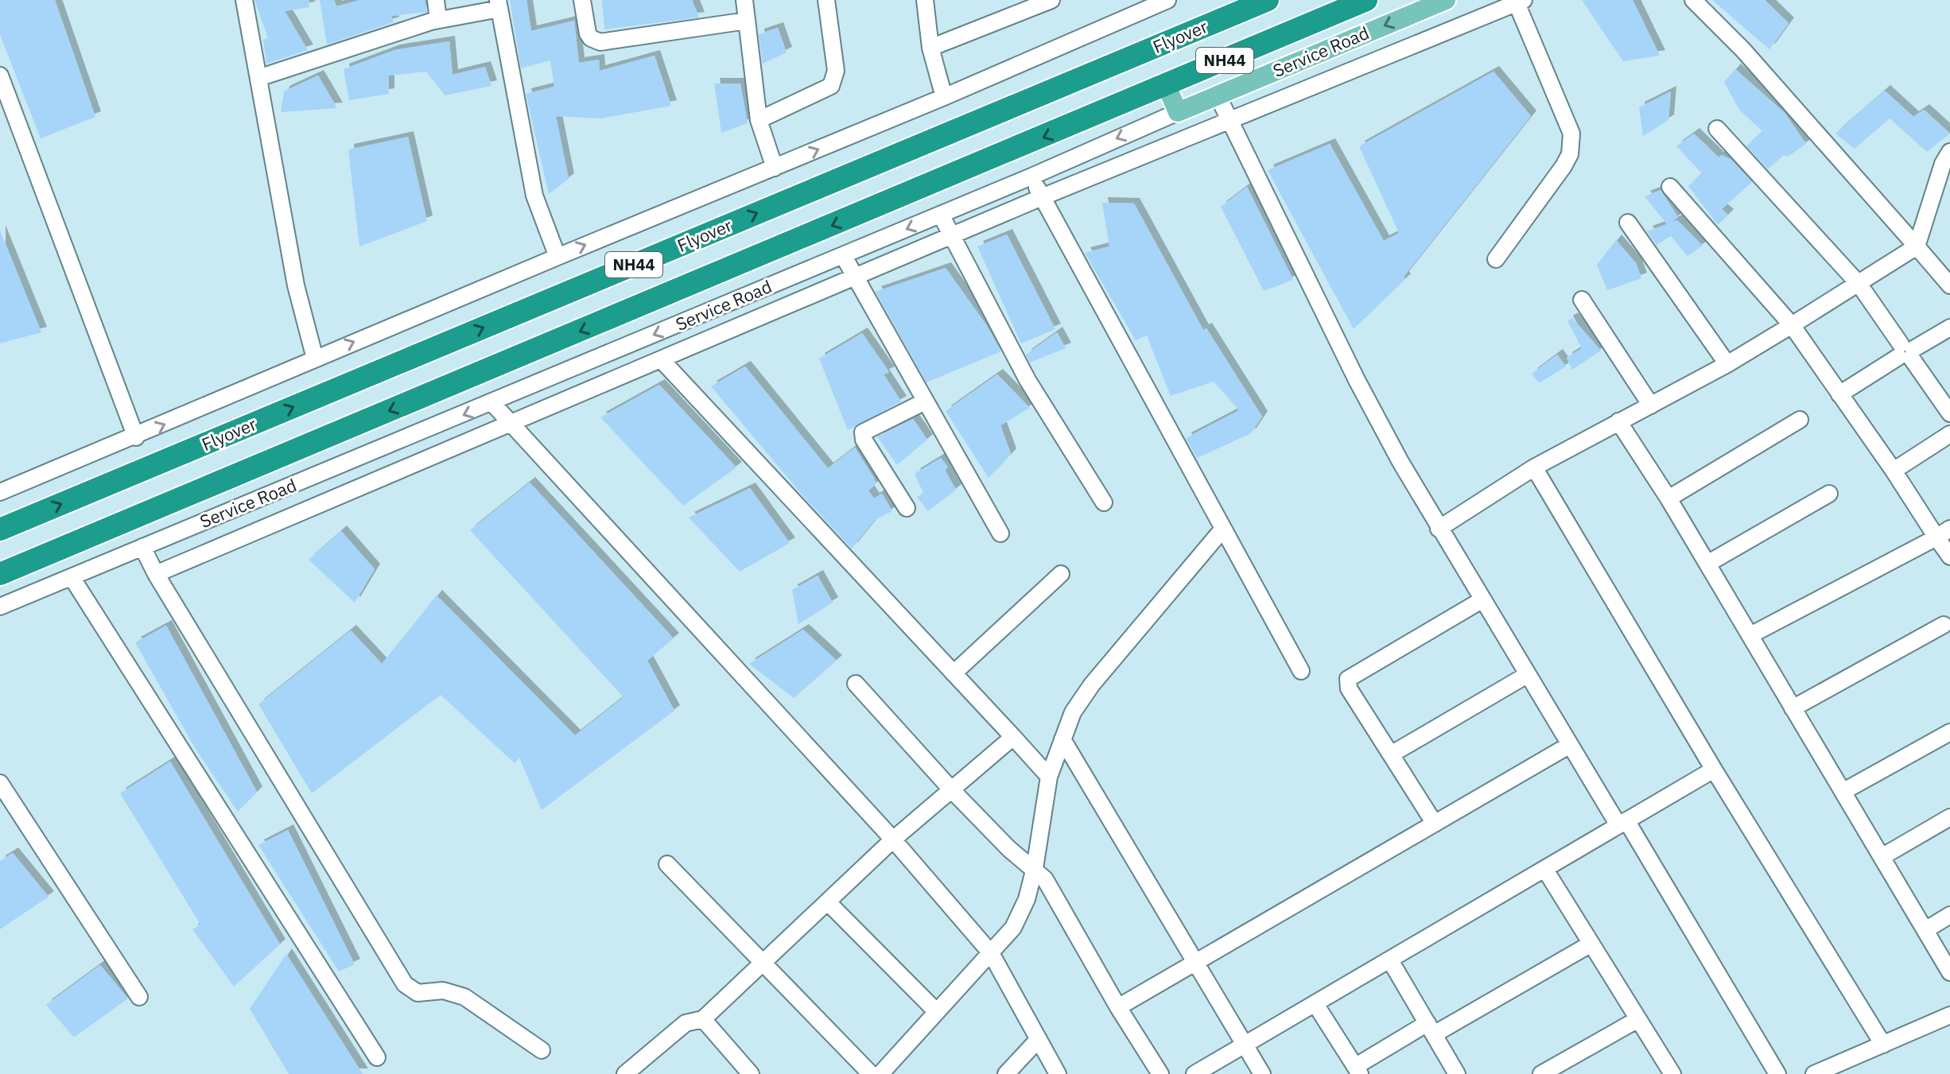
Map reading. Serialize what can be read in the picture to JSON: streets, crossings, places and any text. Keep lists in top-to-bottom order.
{
  "streets": {
    "highway": ["Flyover", "NH44"],
    "main road": ["Service Road"]
  },
  "one_way": ["Service Road"]
}
